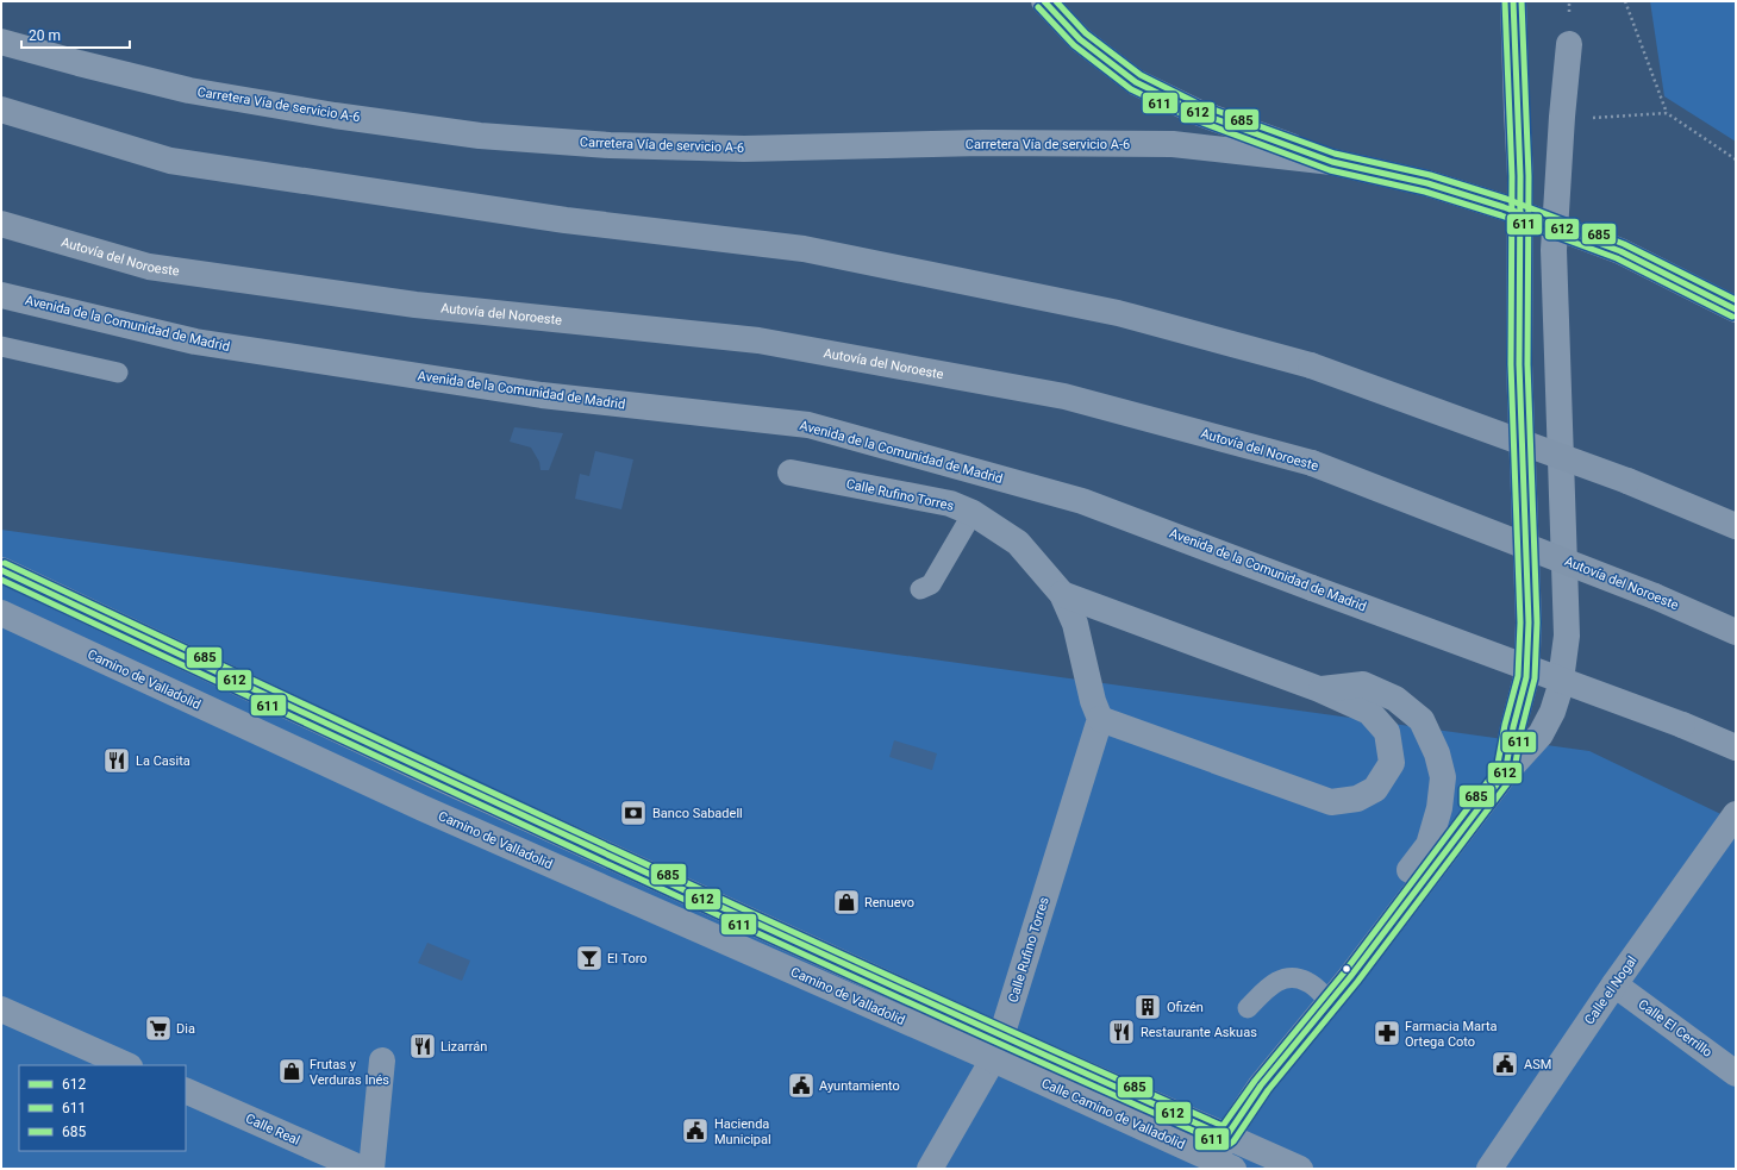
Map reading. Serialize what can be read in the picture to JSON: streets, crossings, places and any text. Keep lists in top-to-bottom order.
{
  "streets": {
    "highway": ["Autovía del Noroeste"],
    "street": [
      "Carretera Vía de servicio A-6",
      "Avenida de la Comunidad de Madrid",
      "Calle Rufino Torres",
      "Camino de Valladolid",
      "Calle el Nogal",
      "Calle El Cerrillo",
      "Calle Camino de Valladolid",
      "Calle Real"
    ]
  },
  "crossings": [
    ["Calle Rufino Torres", "Camino de Valladolid"],
    ["Calle Rufino Torres", "Calle Camino de Valladolid"],
    ["Camino de Valladolid", "Calle Camino de Valladolid"],
    ["Calle el Nogal", "Calle El Cerrillo"]
  ],
  "places": {
    "restaurant": ["La Casita", "Restaurante Askuas", "Lizarrán"],
    "bank": ["Banco Sabadell"],
    "shop": ["Renuevo", "Frutas y Verduras Inés"],
    "bar": ["El Toro"],
    "building": ["Ofizén"],
    "supermarket": ["Dia"],
    "pharmacy": ["Farmacia Marta Ortega Coto"],
    "public building": ["ASM", "Ayuntamiento", "Hacienda Municipal"]
  },
  "lines": ["transit line 612", "transit line 611", "transit line 685"],
  "legend": ["612", "611", "685"],
  "scale_bar": "20 m"
}
